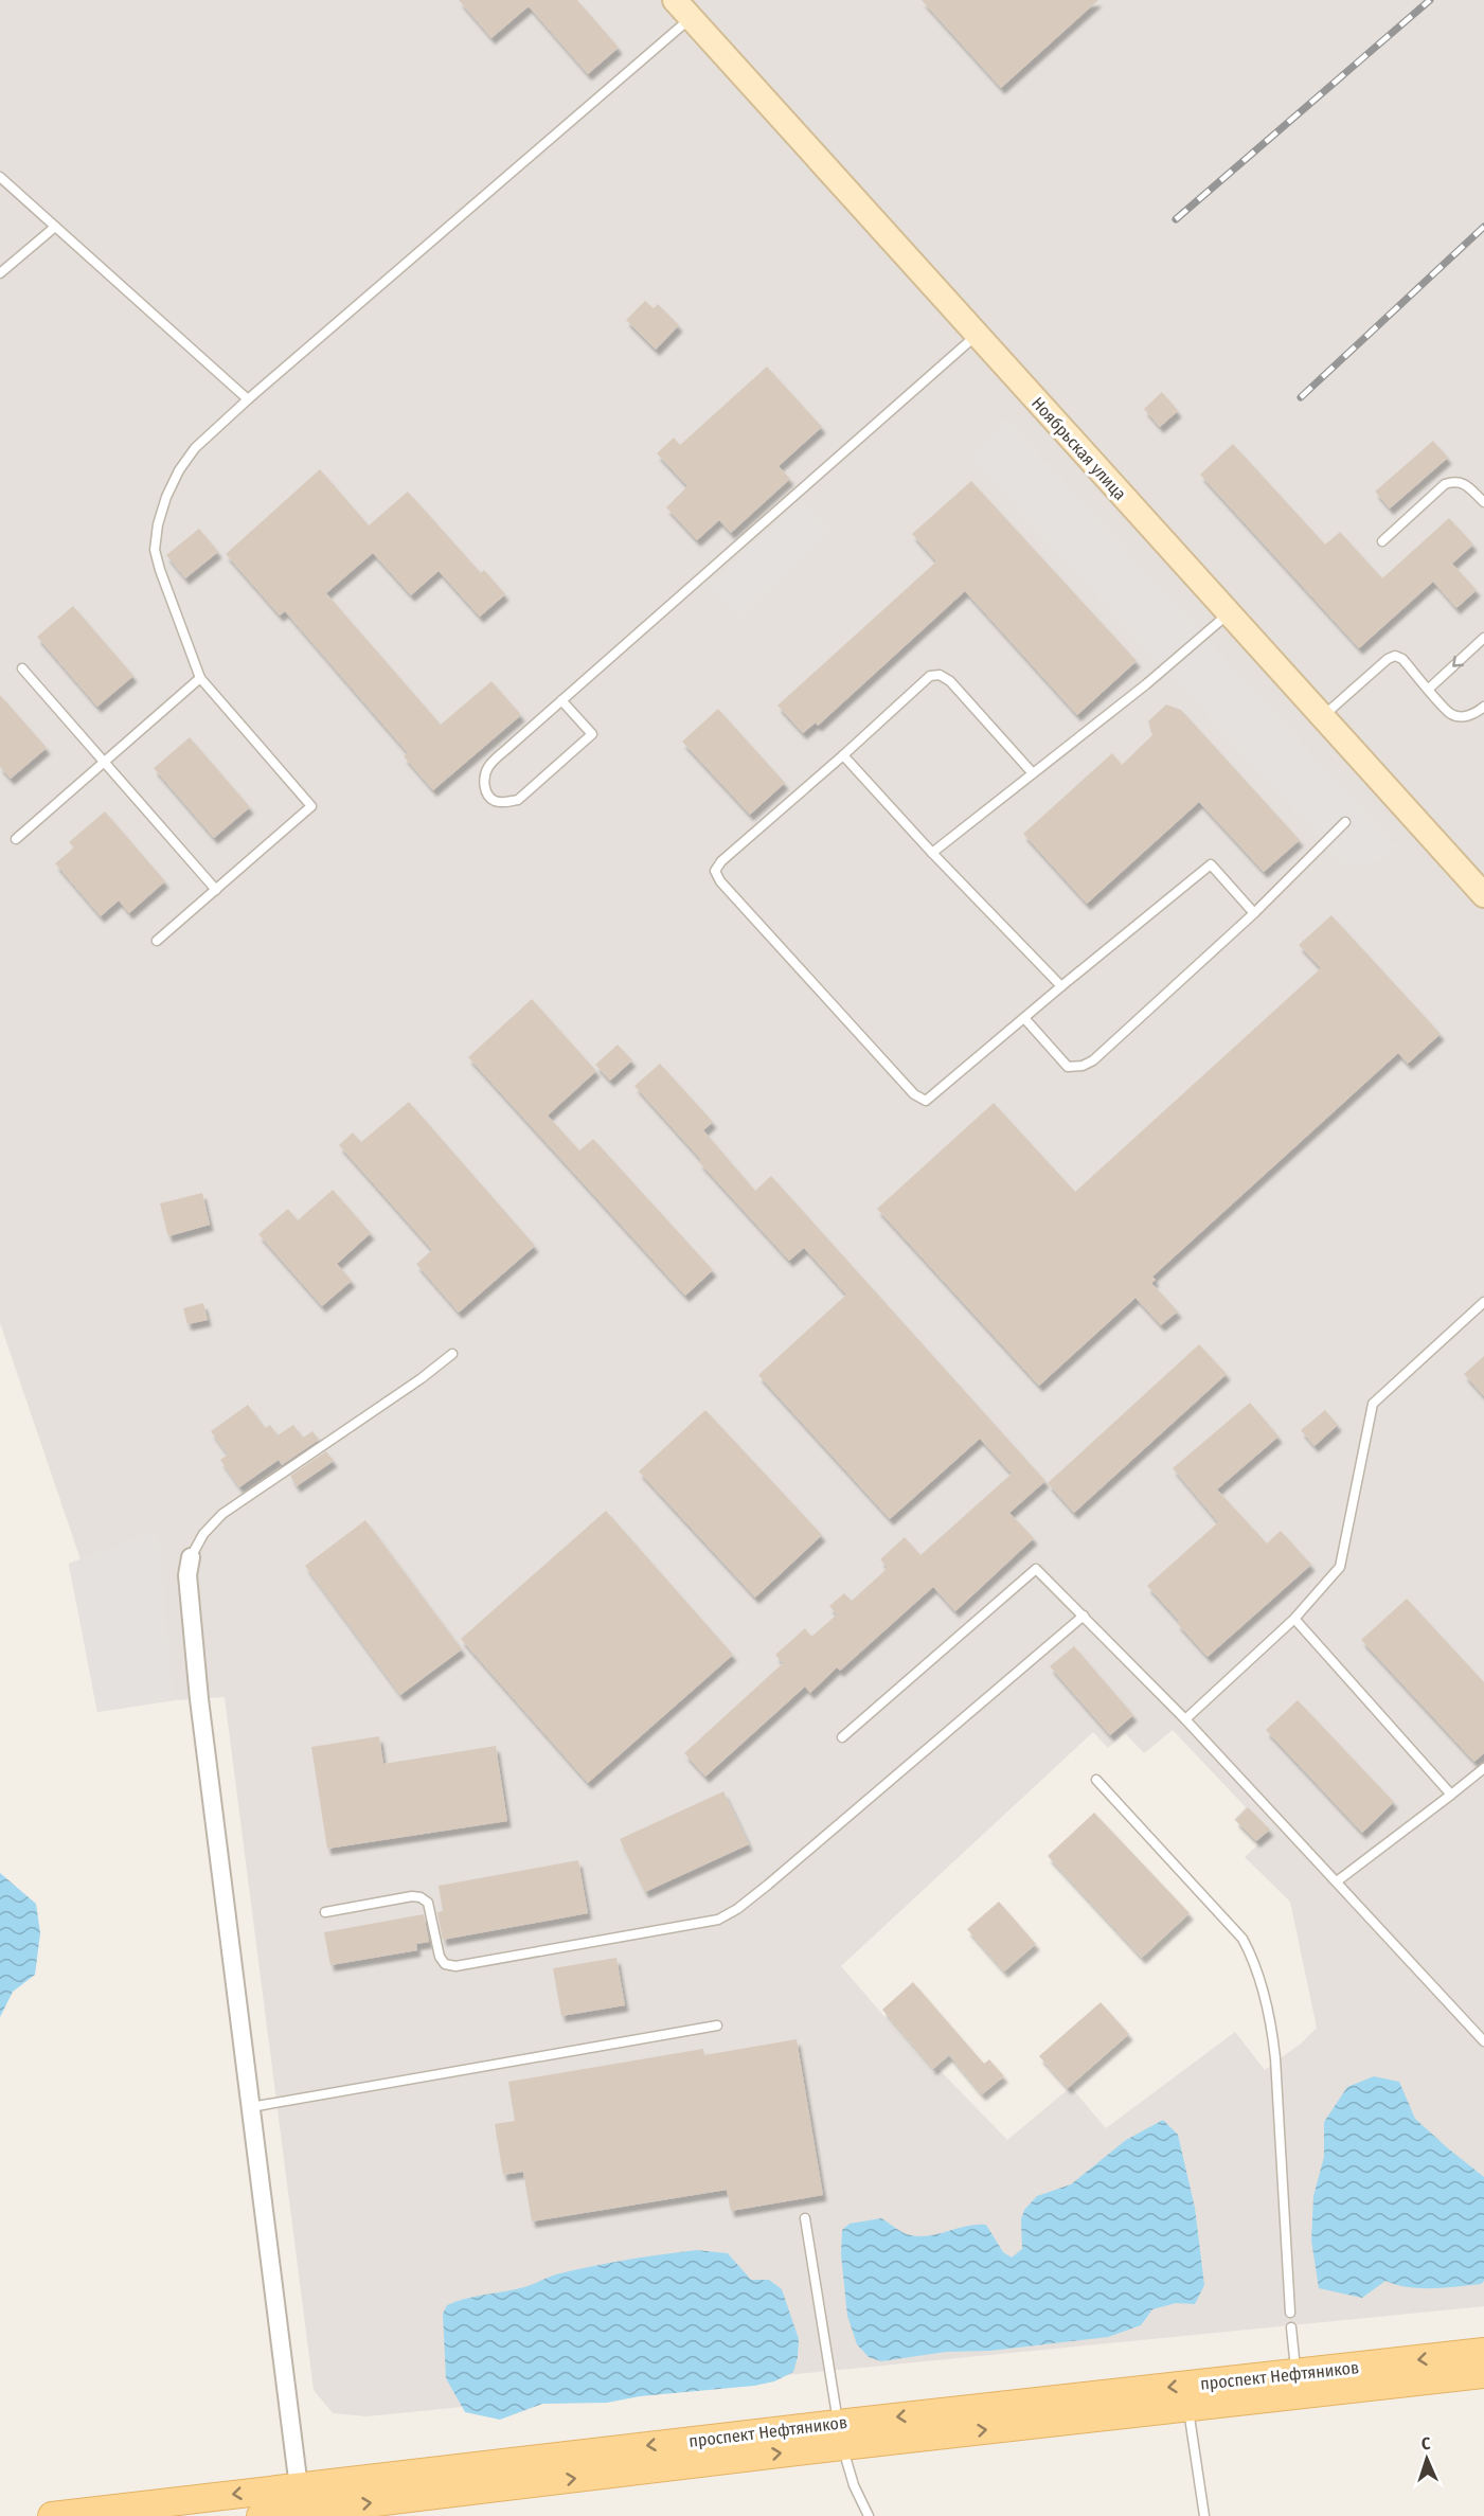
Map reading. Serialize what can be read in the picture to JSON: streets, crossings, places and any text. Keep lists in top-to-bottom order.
{
  "streets": {
    "main road": ["Ноябрьская улица", "проспект Нефтяников"]
  },
  "north": "top"
}
